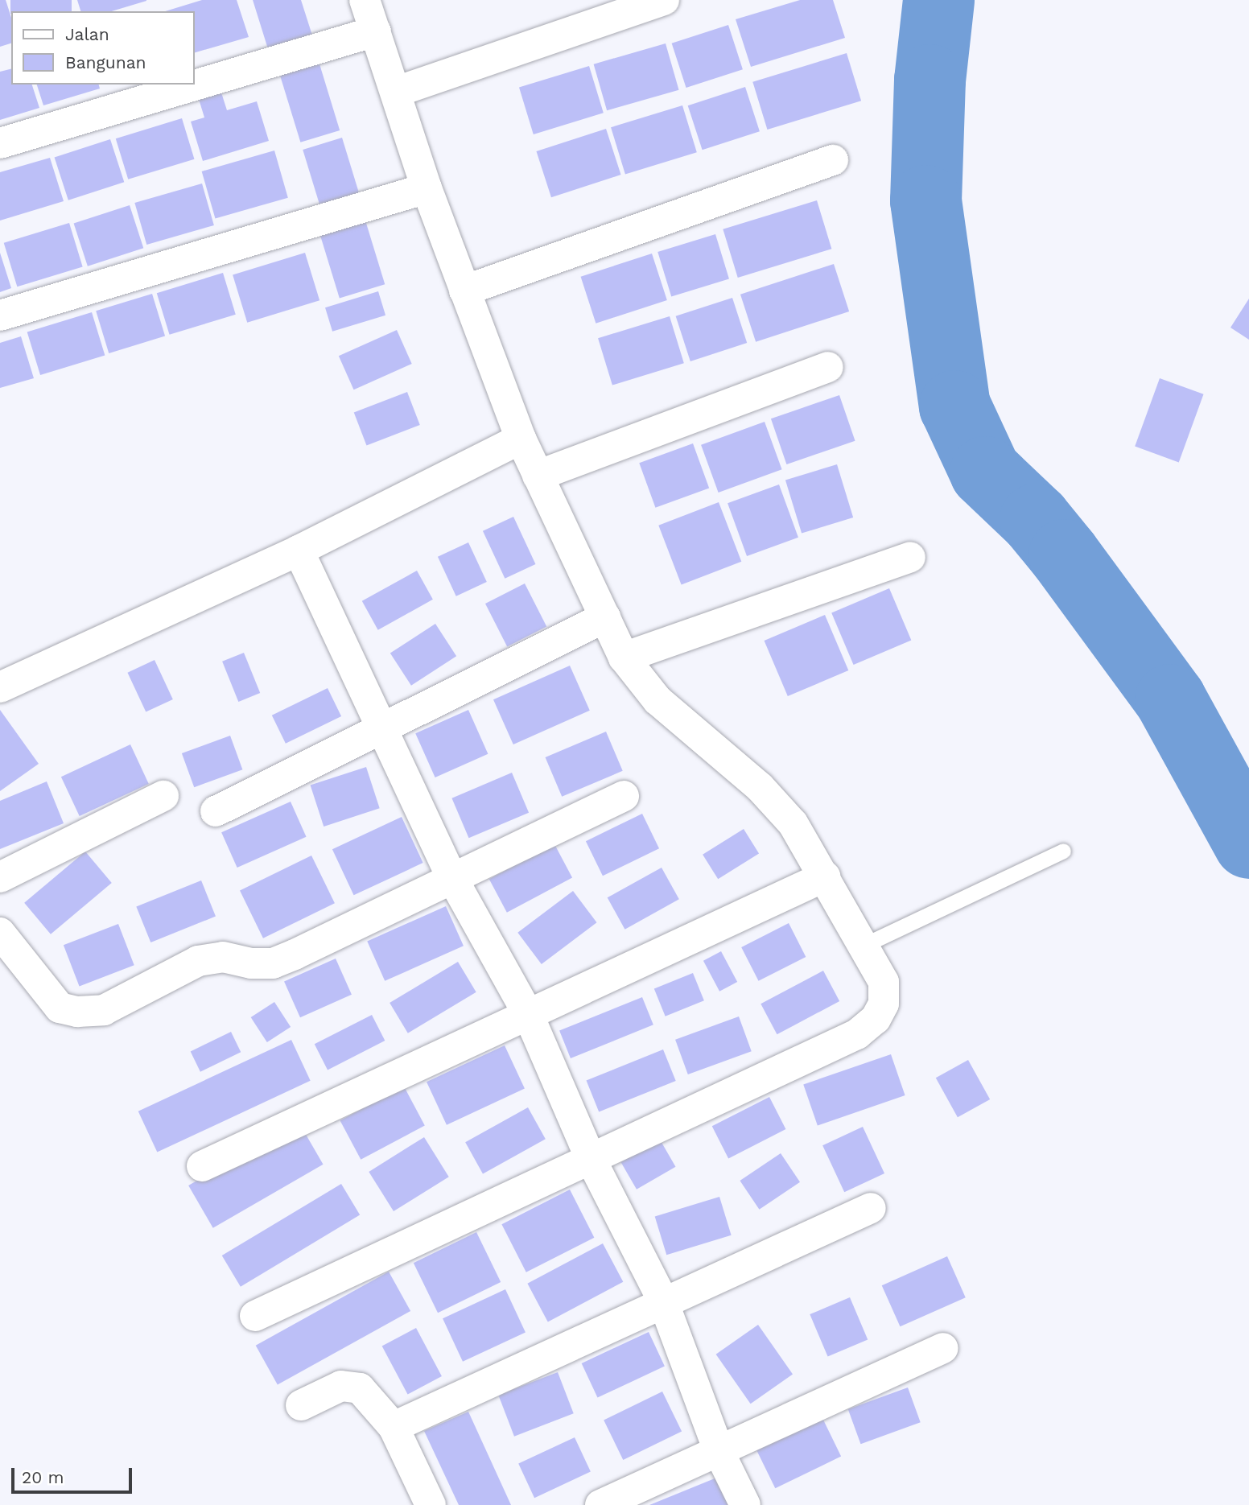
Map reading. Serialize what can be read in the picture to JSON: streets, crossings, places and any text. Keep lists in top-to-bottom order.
{
  "legend": ["Jalan", "Bangunan"],
  "scale_bar": "20 m"
}
